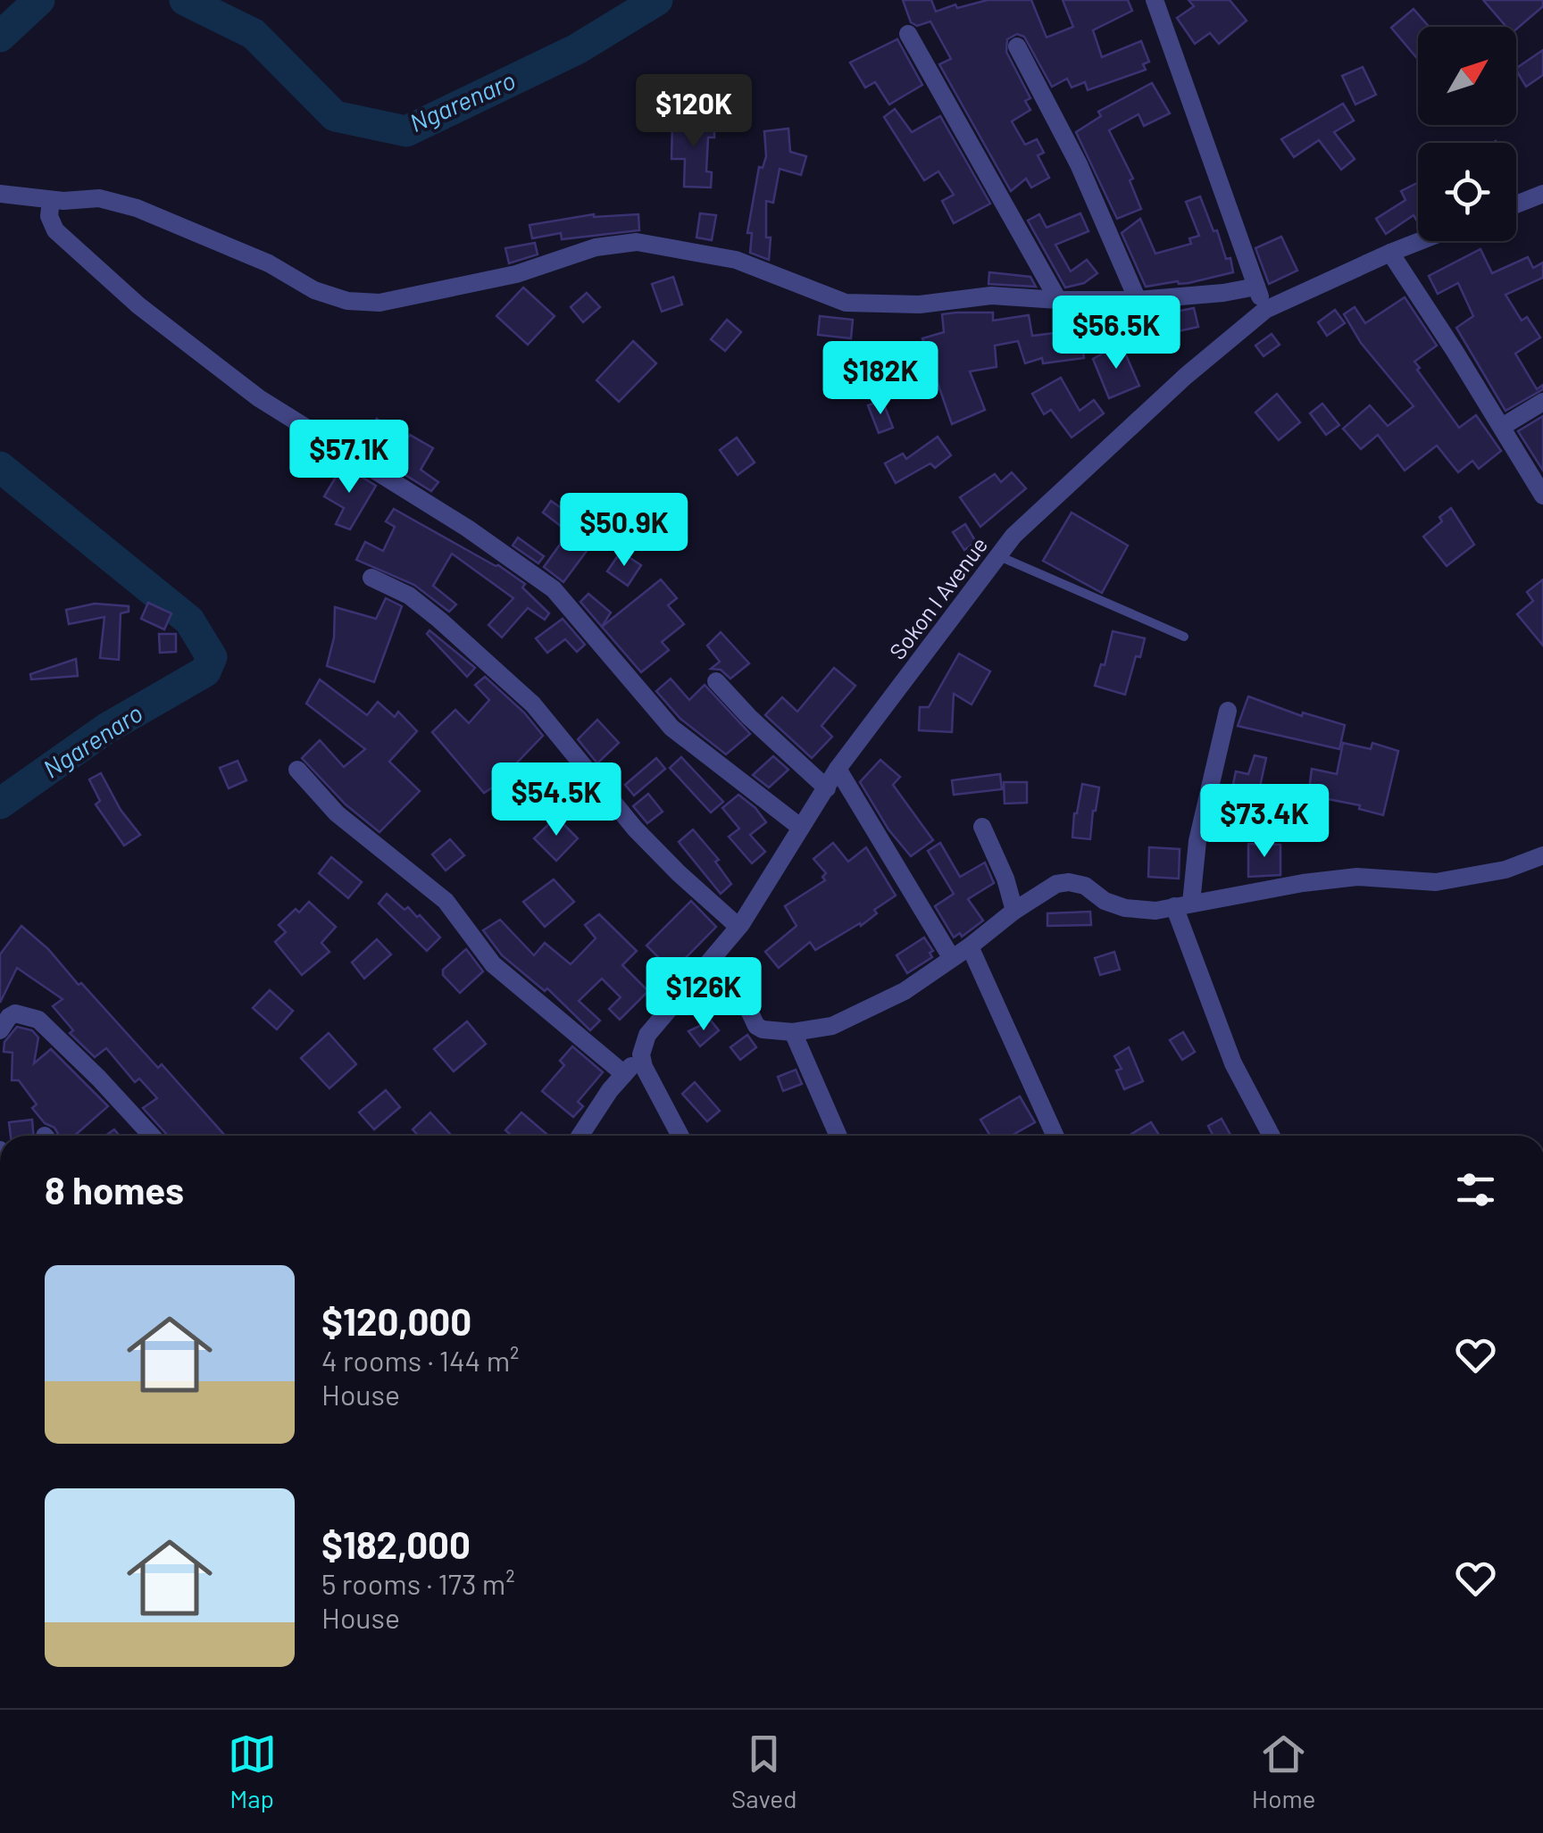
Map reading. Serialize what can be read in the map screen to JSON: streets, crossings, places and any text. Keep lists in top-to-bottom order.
{
  "streets": {
    "street": ["Sokon I Avenue"]
  },
  "water": ["Ngarenaro"],
  "north": "top right",
  "page": {
    "price": [
      "$120K",
      "$56.5K",
      "$182K",
      "$57.1K",
      "$50.9K",
      "$54.5K",
      "$73.4K",
      "$126K"
    ],
    "heading": "8 homes",
    "list": [
      {
        "name": "$120,000",
        "note": "4 rooms · 144 m² · House"
      },
      {
        "name": "$182,000",
        "note": "5 rooms · 173 m² · House"
      }
    ],
    "tabs": ["Map", "Saved", "Home"]
  }
}
